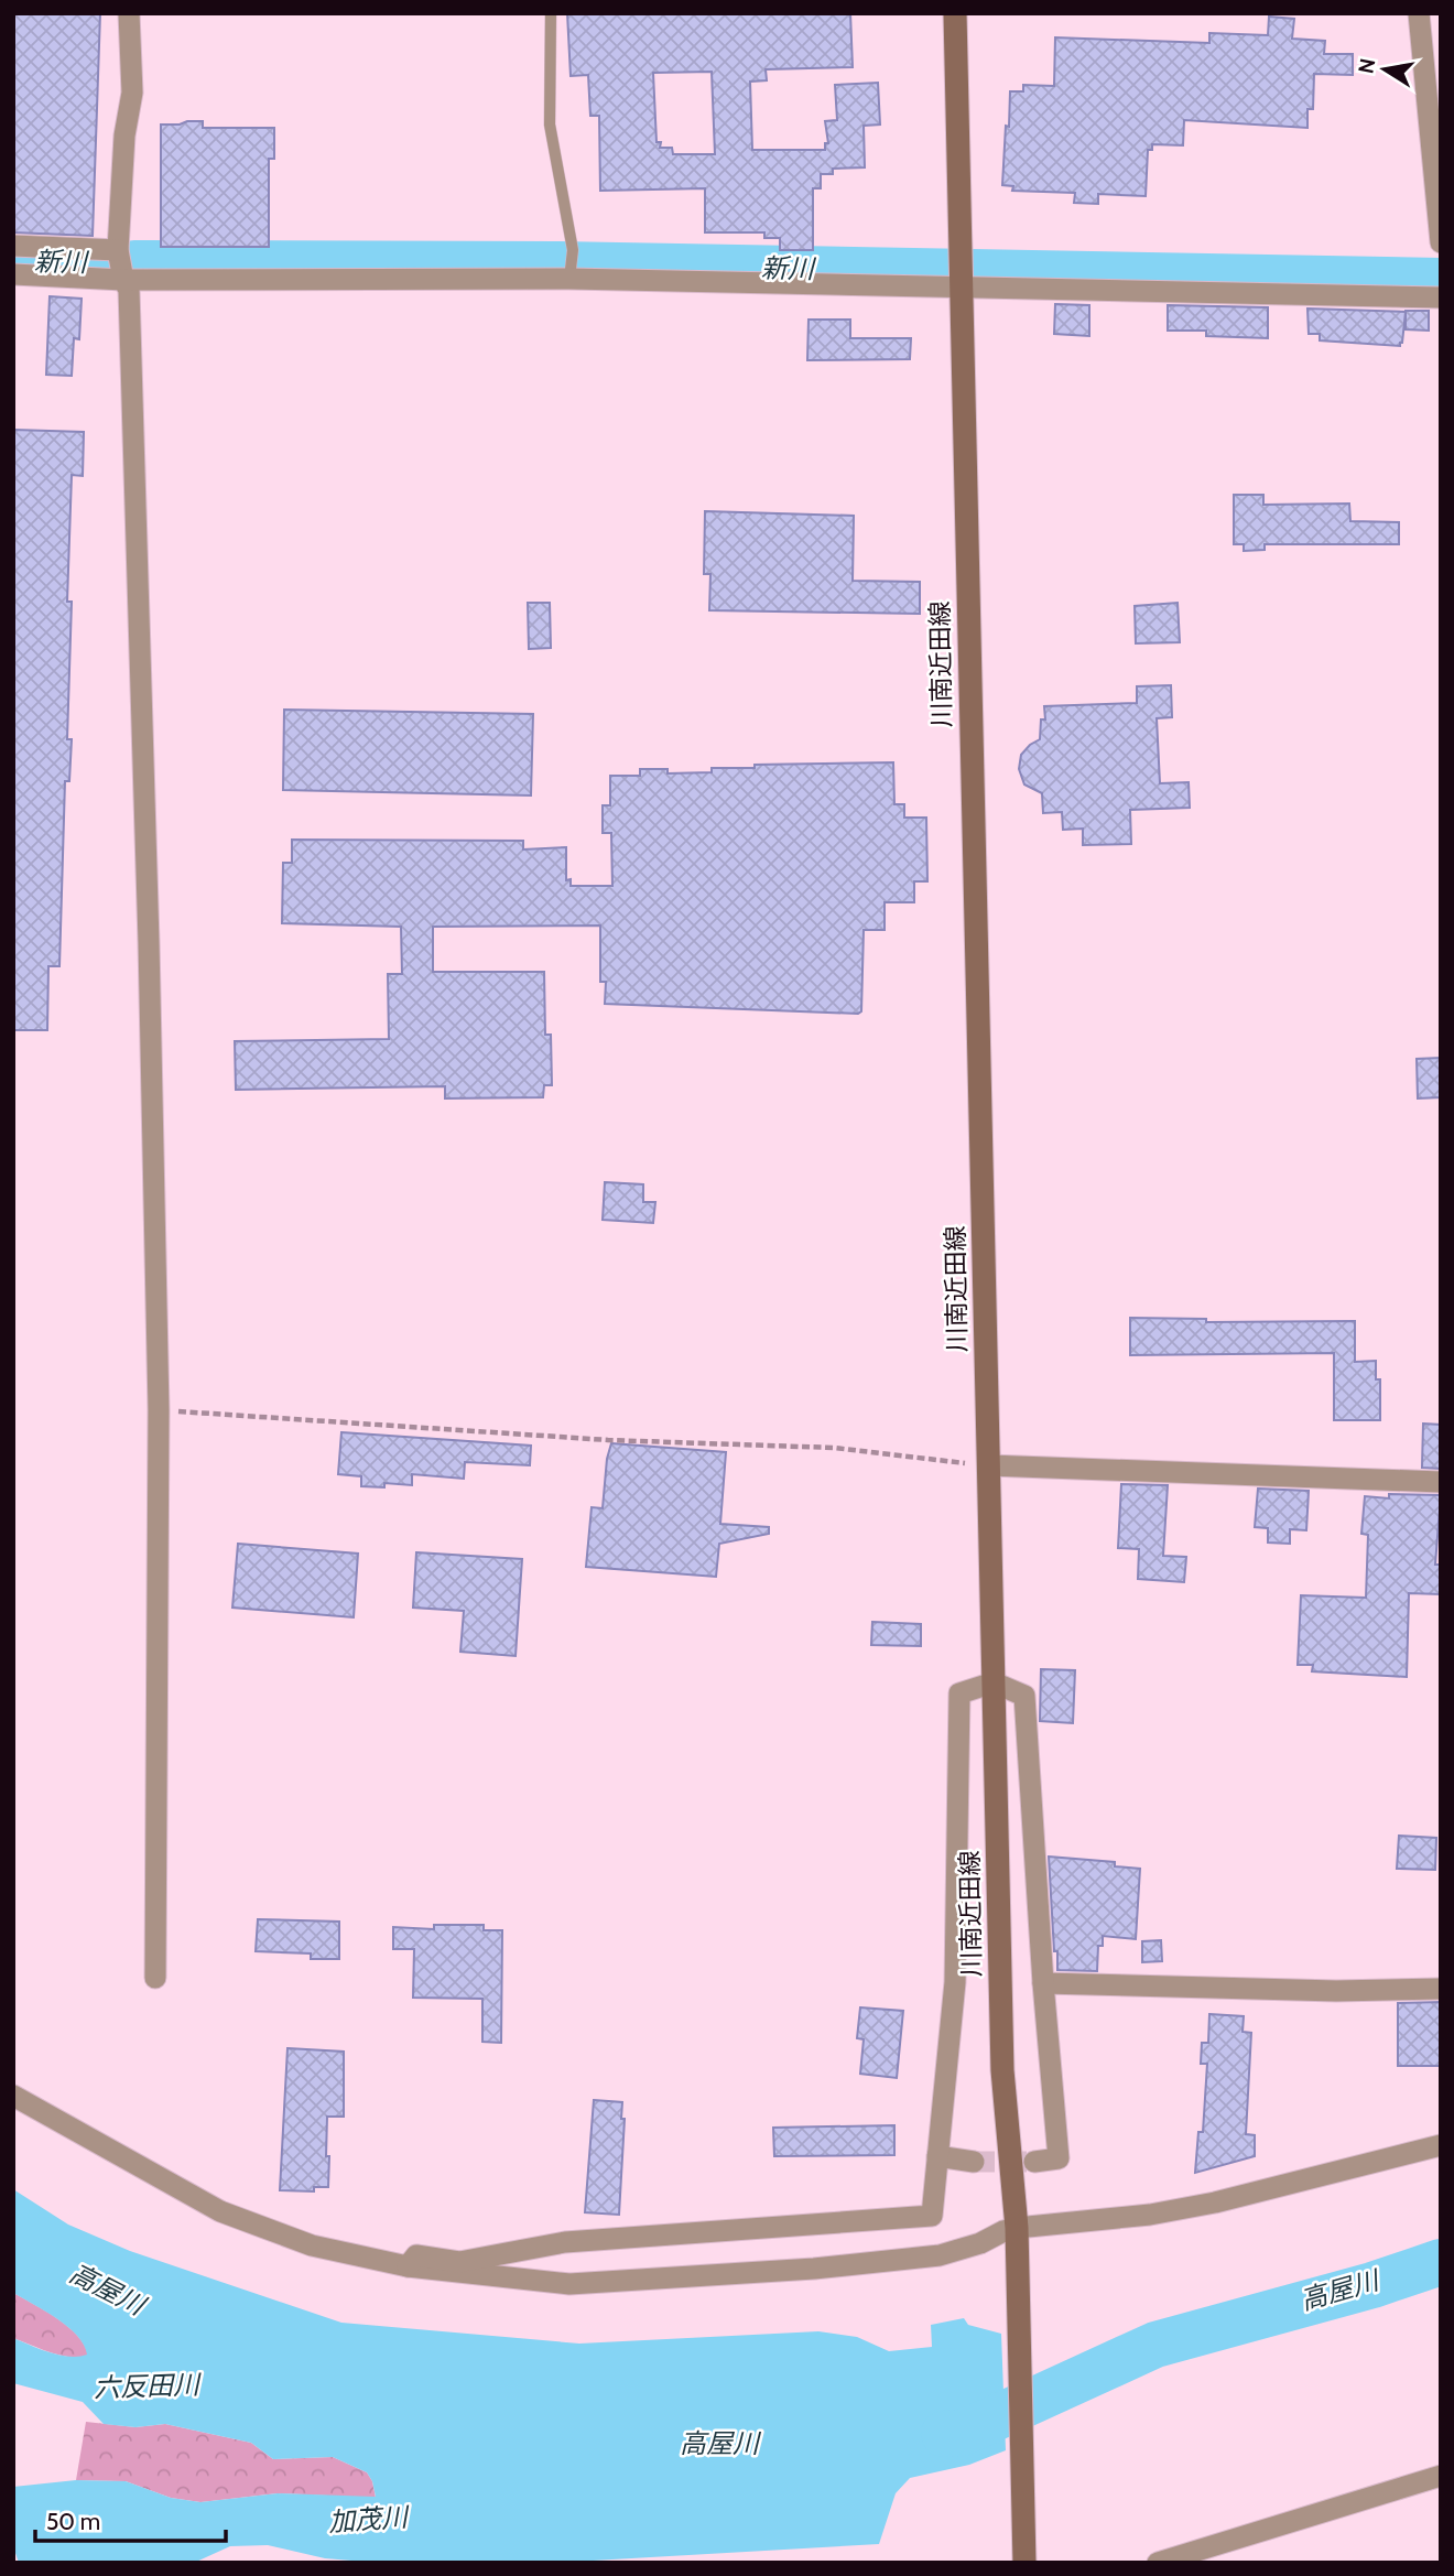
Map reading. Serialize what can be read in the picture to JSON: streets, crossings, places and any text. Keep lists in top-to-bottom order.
{
  "streets": {
    "main road": ["川南近田線"]
  },
  "water": [
    "新川",
    "高屋川",
    "六反田川",
    "加茂川"
  ],
  "scale_bar": "50 m",
  "north": "left"
}
